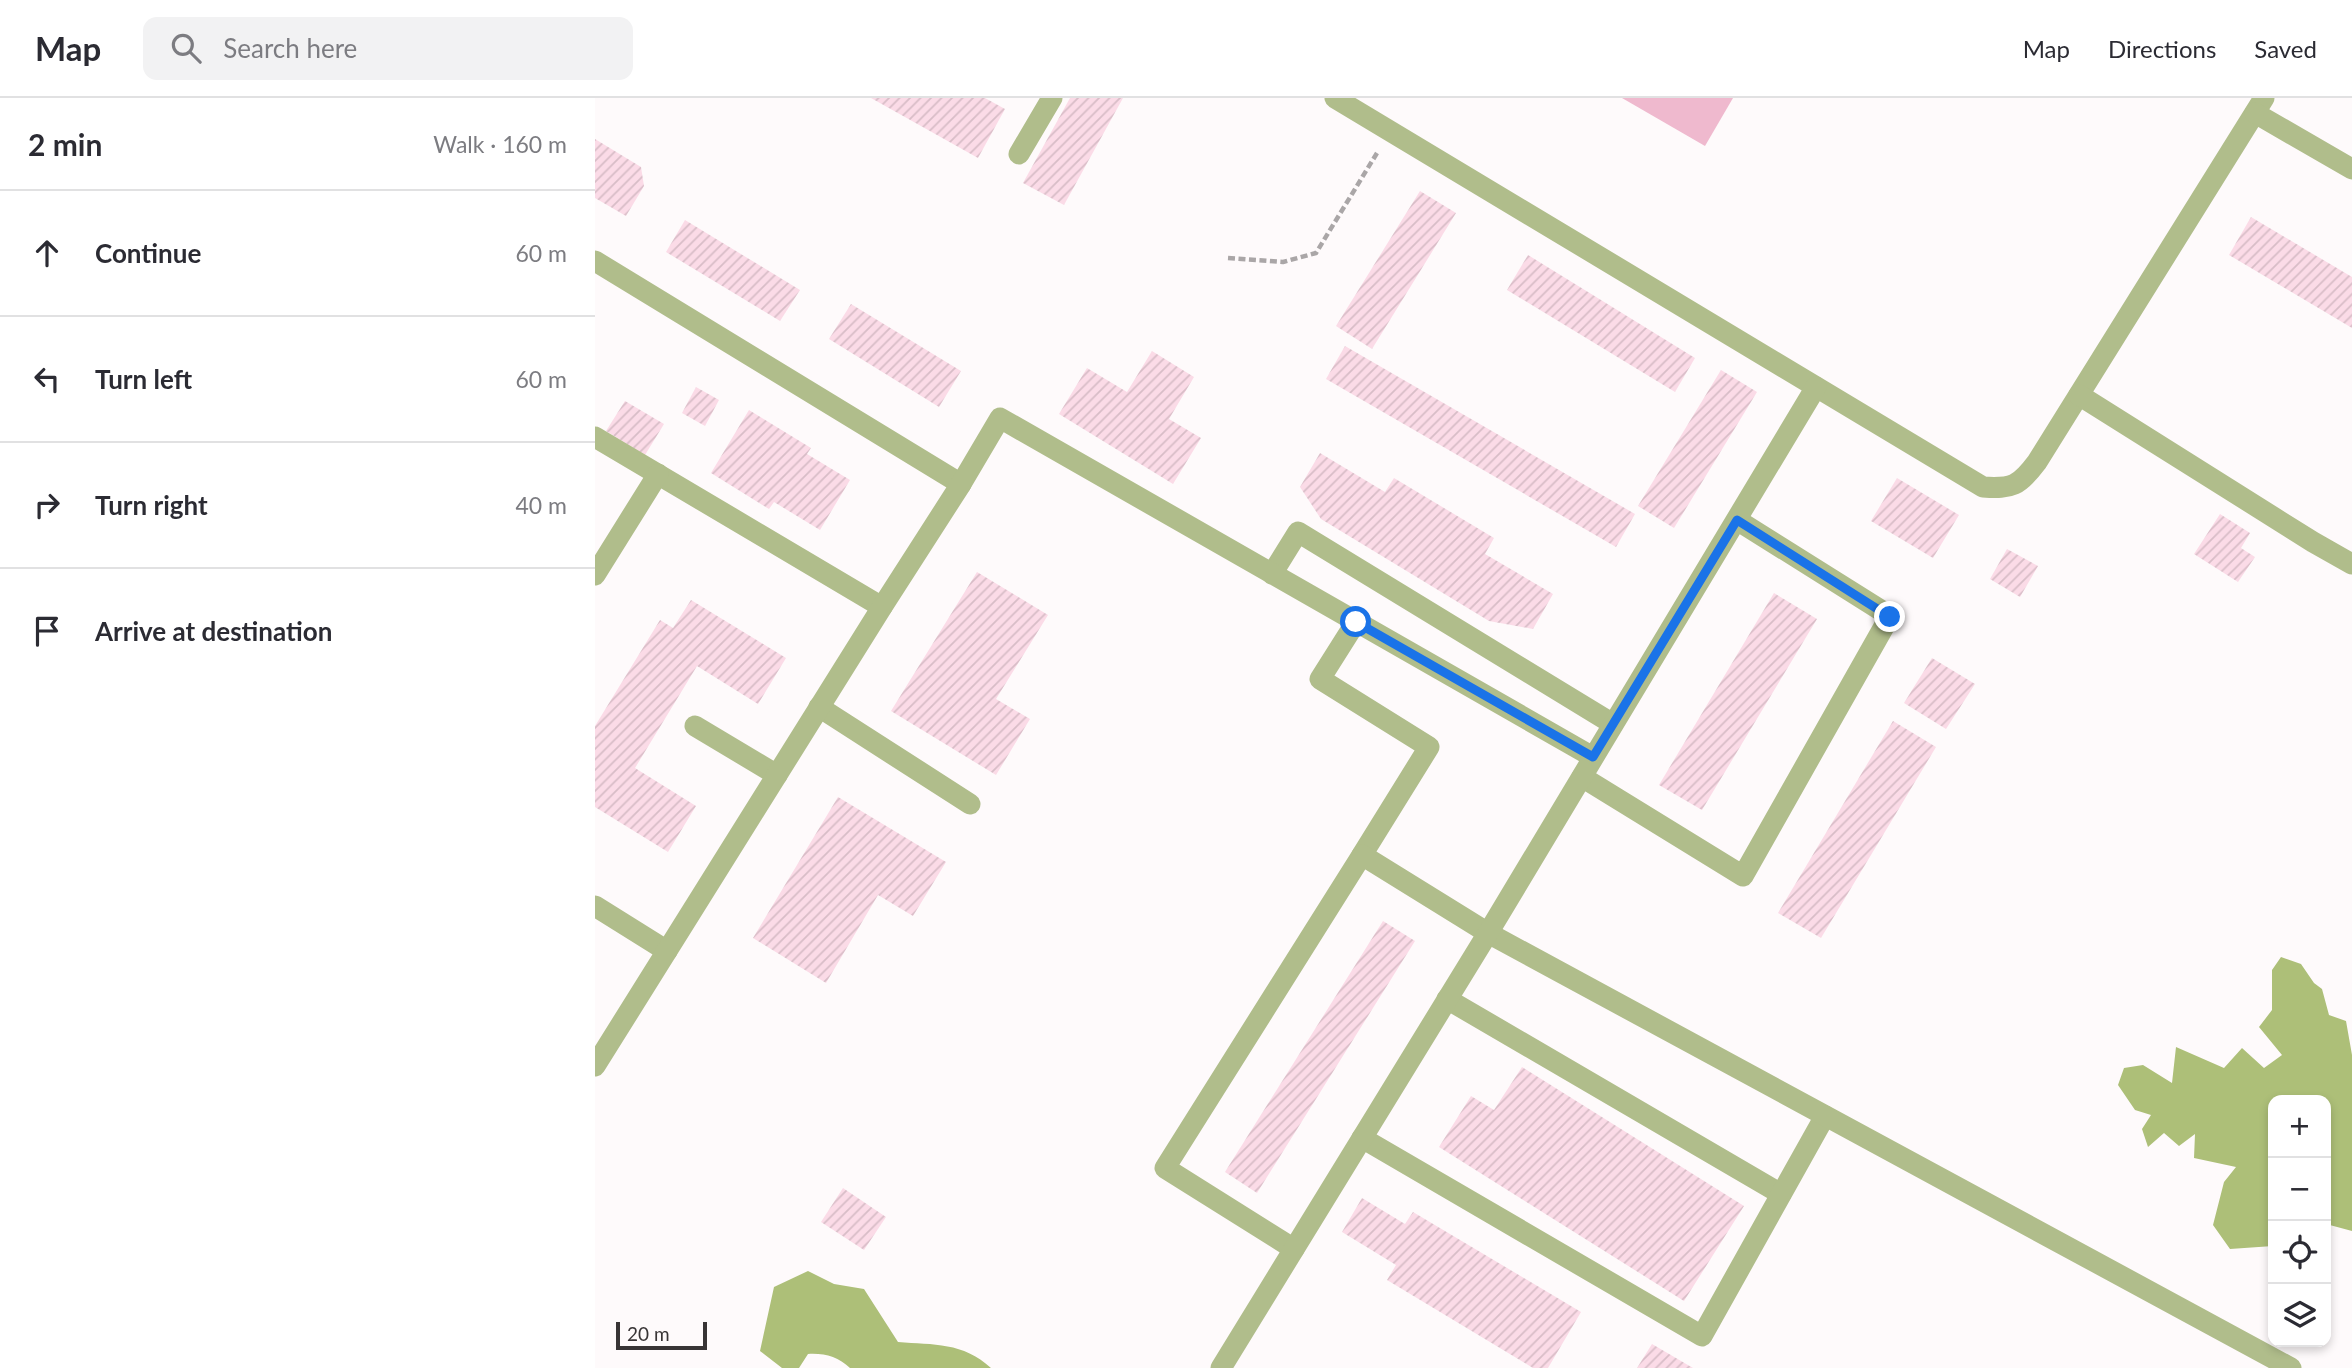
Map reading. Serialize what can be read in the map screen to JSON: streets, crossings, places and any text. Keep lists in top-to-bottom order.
{
  "scale_bar": "20 m",
  "page": {
    "header": "Map",
    "search": "Search here",
    "nav": ["Map", "Directions", "Saved"],
    "heading": ["2 min", "Walk · 160 m"],
    "list": [
      ["Continue", "60 m"],
      ["Turn left", "60 m"],
      ["Turn right", "40 m"],
      "Arrive at destination"
    ],
    "map_buttons": ["+", "−"],
    "scale": "20 m"
  }
}
